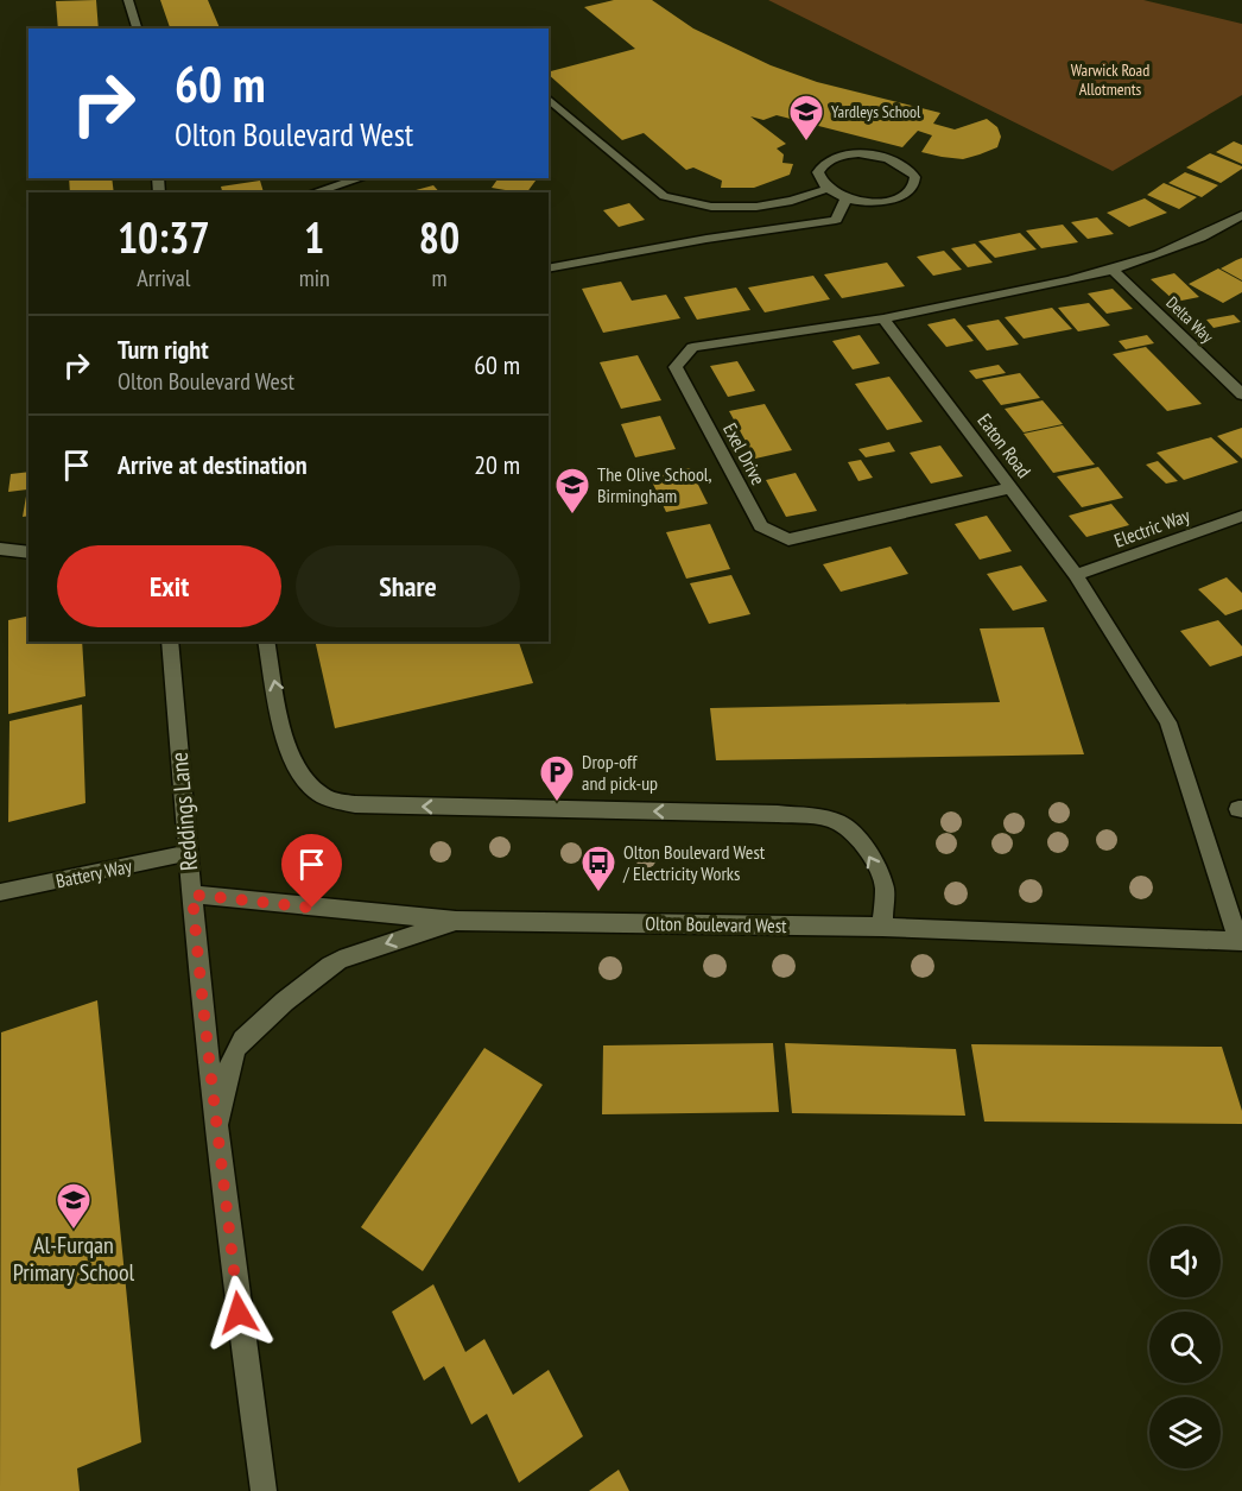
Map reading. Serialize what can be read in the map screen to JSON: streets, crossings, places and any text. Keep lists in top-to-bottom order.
{
  "streets": {
    "street": [
      "Delta Way",
      "Eaton Road",
      "Exel Drive",
      "Electric Way",
      "Reddings Lane",
      "Battery Way",
      "Olton Boulevard West"
    ]
  },
  "crossings": [
    ["Eaton Road", "Exel Drive"],
    ["Eaton Road", "Electric Way"],
    ["Eaton Road", "Olton Boulevard West"],
    ["Reddings Lane", "Battery Way"],
    ["Reddings Lane", "Olton Boulevard West"]
  ],
  "parks": ["Warwick Road Allotments"],
  "places": {
    "school or university": ["Yardleys School", "The Olive School, Birmingham", "Al-Furqan Primary School"],
    "parking": ["Drop-off and pick-up"],
    "bus stop": ["Olton Boulevard West / Electricity Works"]
  },
  "page": {
    "turn": ["60 m", "Olton Boulevard West"],
    "eta": [
      "10:37",
      "Arrival",
      "1",
      "min",
      "80",
      "m"
    ],
    "list": [
      {
        "name": "Turn right",
        "note": "Olton Boulevard West",
        "value": "60 m"
      },
      {
        "name": "Arrive at destination",
        "value": "20 m"
      }
    ],
    "buttons": ["Exit", "Share"]
  }
}
